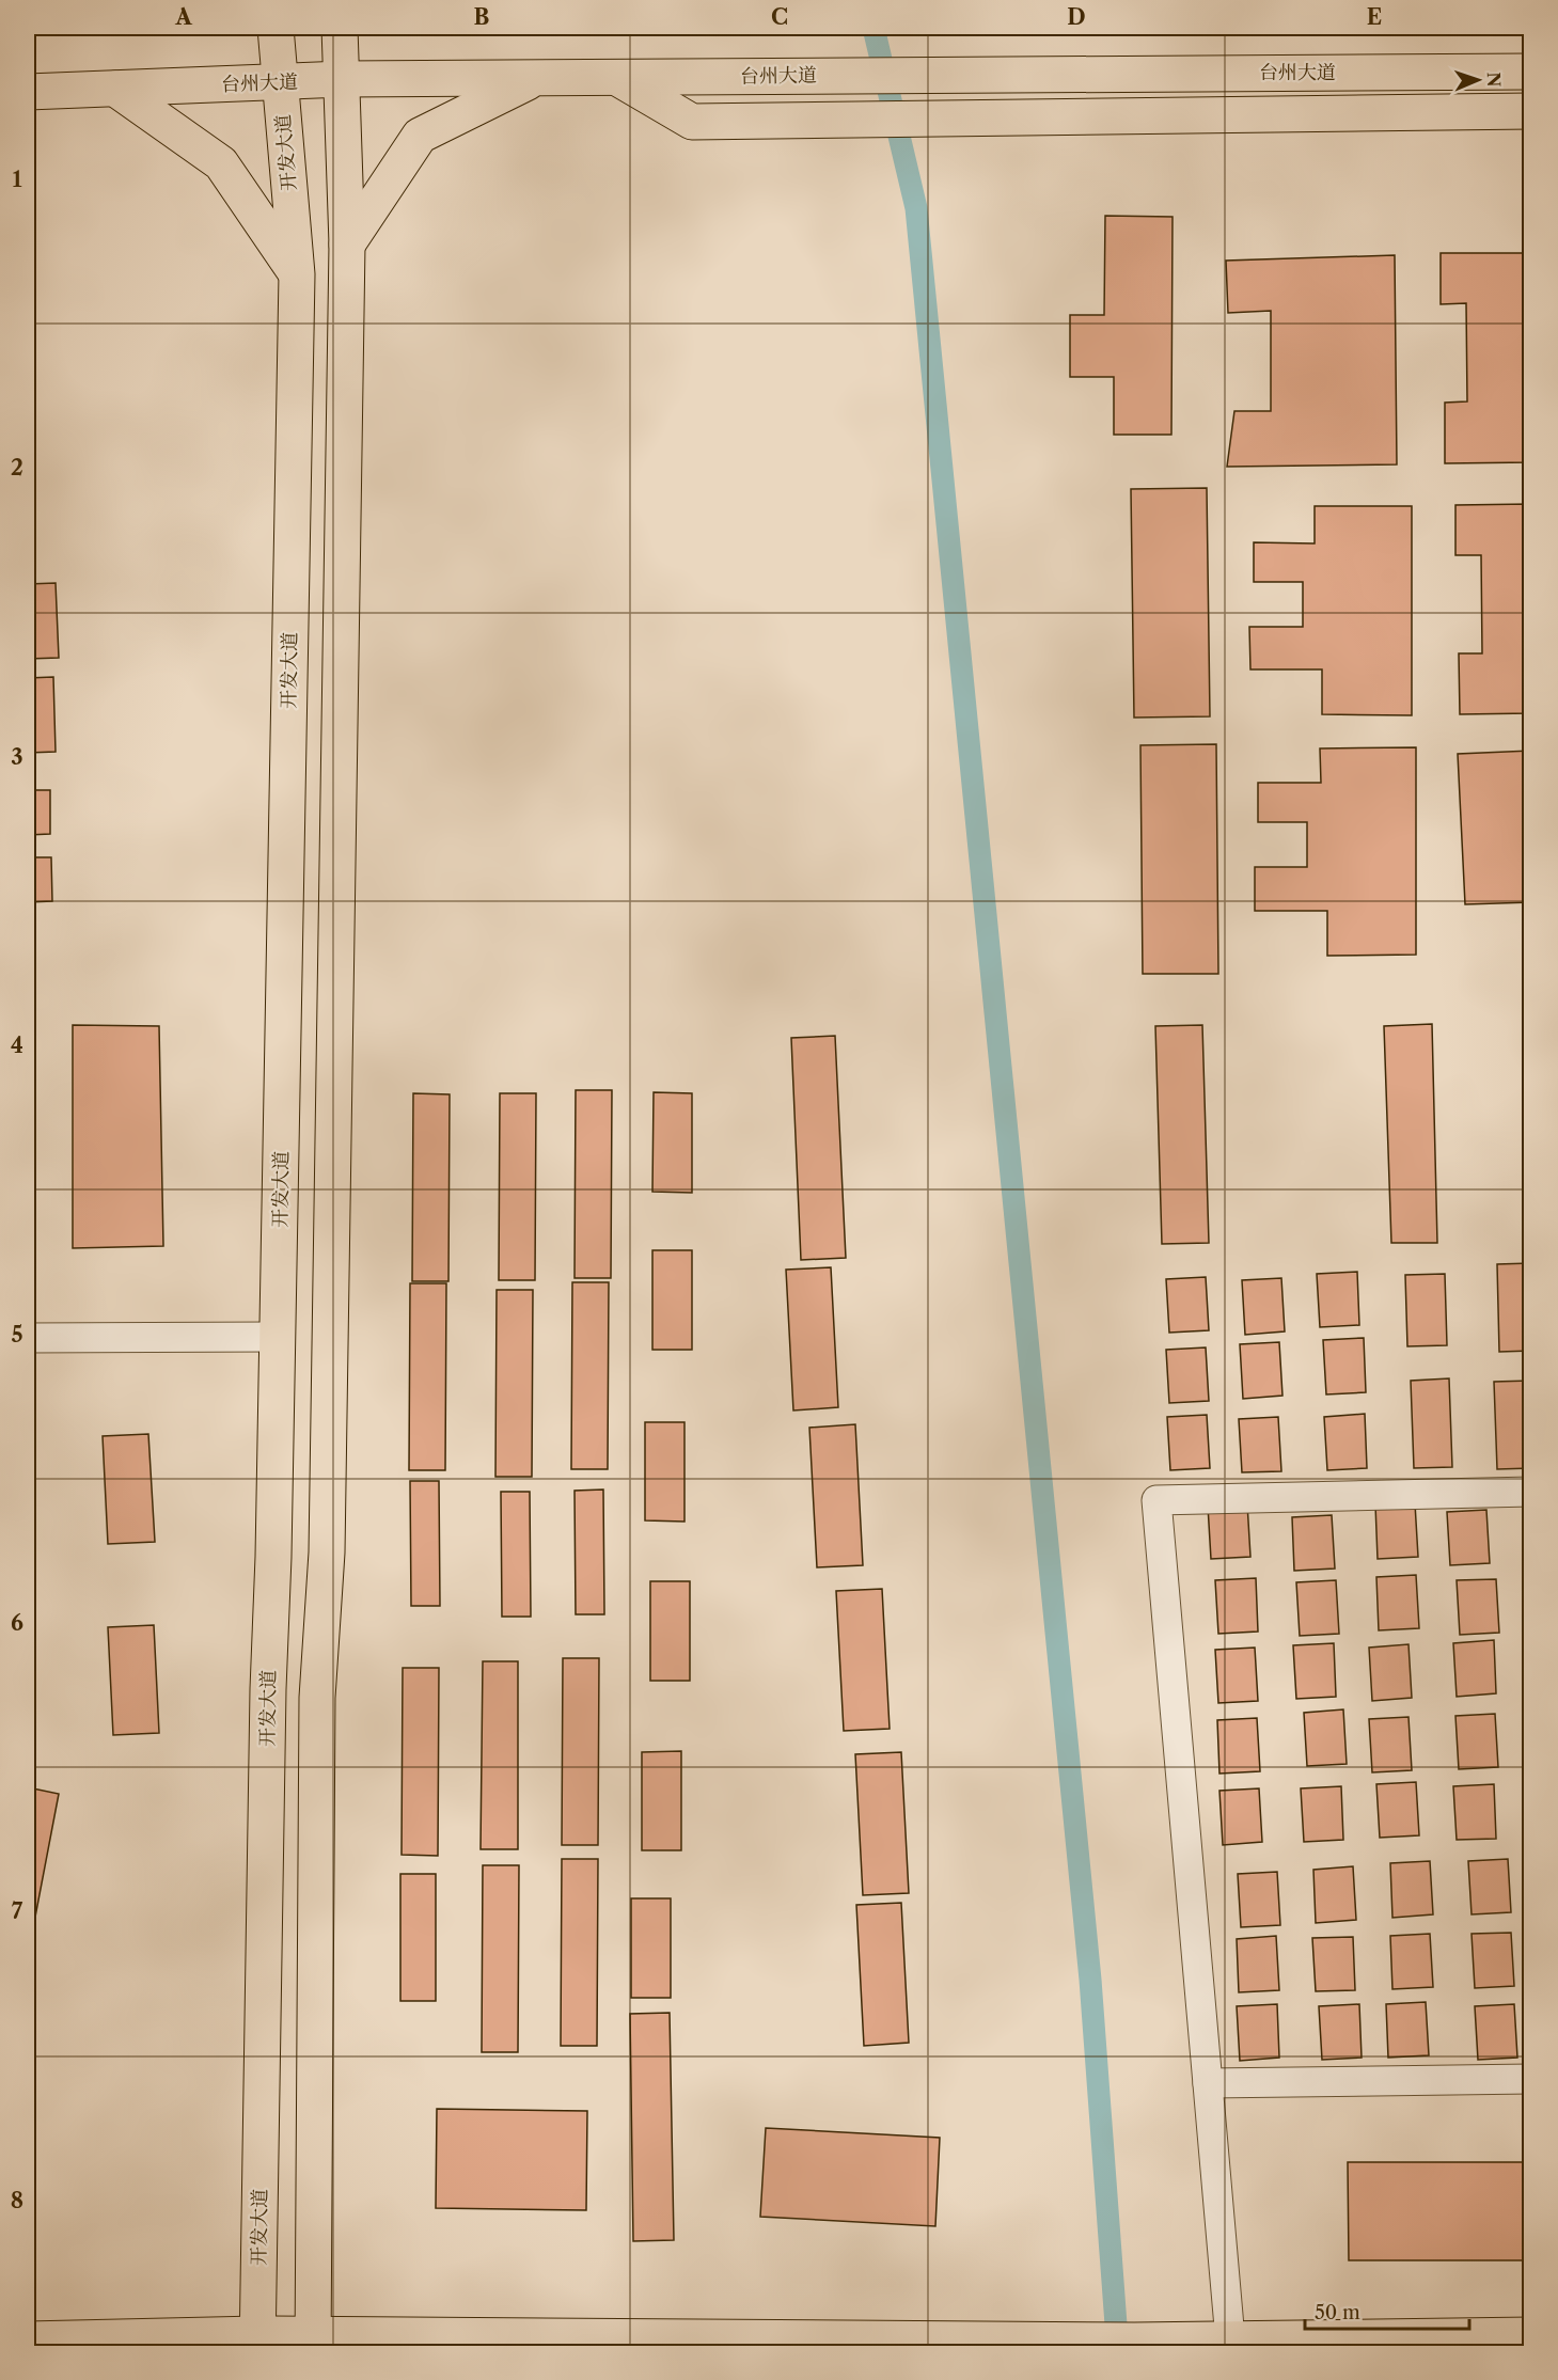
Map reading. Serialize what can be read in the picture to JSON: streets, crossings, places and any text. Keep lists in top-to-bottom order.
{
  "streets": {
    "main road": ["台州大道", "开发大道"]
  },
  "crossings": [
    ["台州大道", "开发大道"]
  ],
  "scale_bar": "50 m",
  "north": "right",
  "grid": {
    "columns": [
      "A",
      "B",
      "C",
      "D",
      "E"
    ],
    "rows": [
      "1",
      "2",
      "3",
      "4",
      "5",
      "6",
      "7",
      "8"
    ]
  }
}
